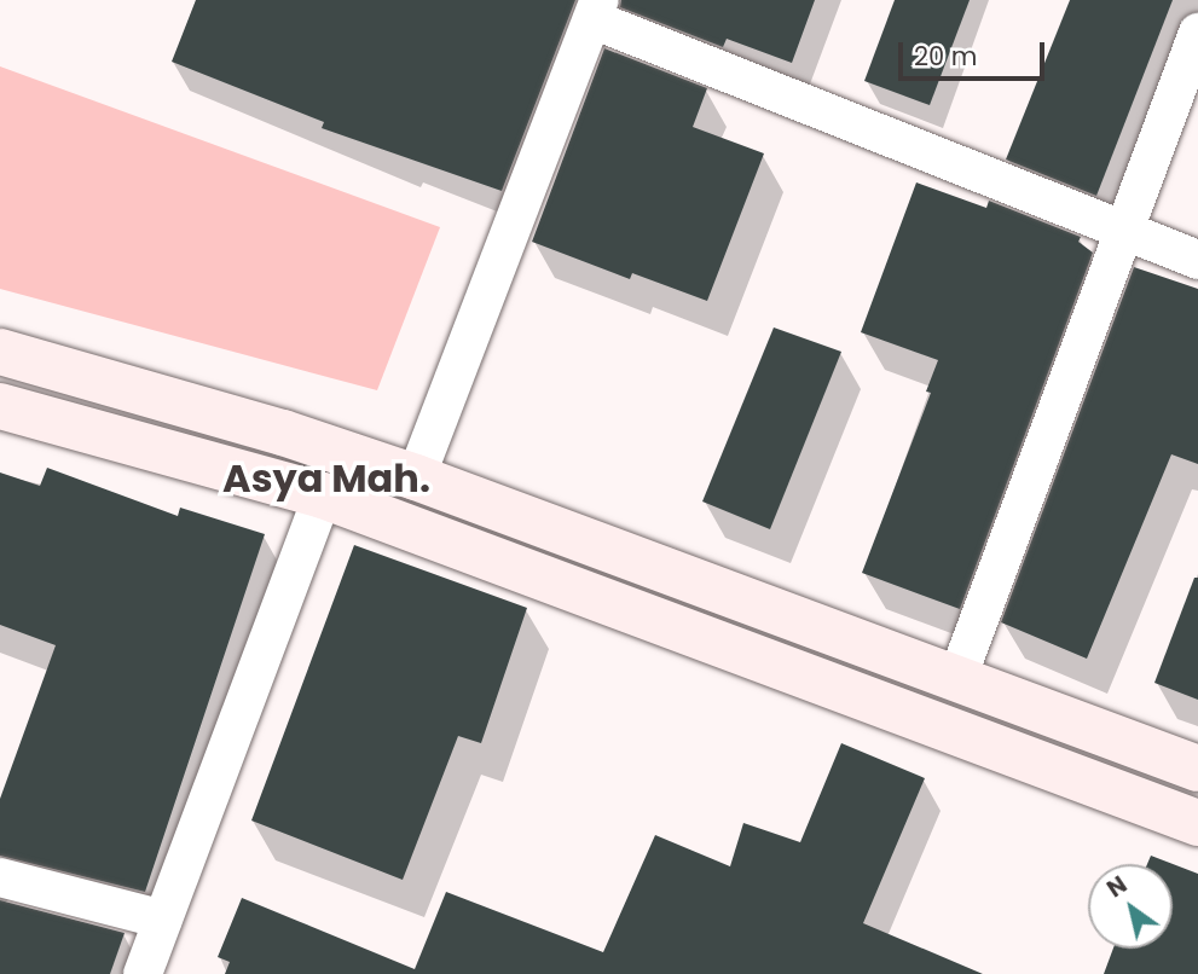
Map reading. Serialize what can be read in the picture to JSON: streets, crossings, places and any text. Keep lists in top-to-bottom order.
{
  "districts": ["Asya Mah."],
  "scale_bar": "20 m",
  "north": "top left"
}
